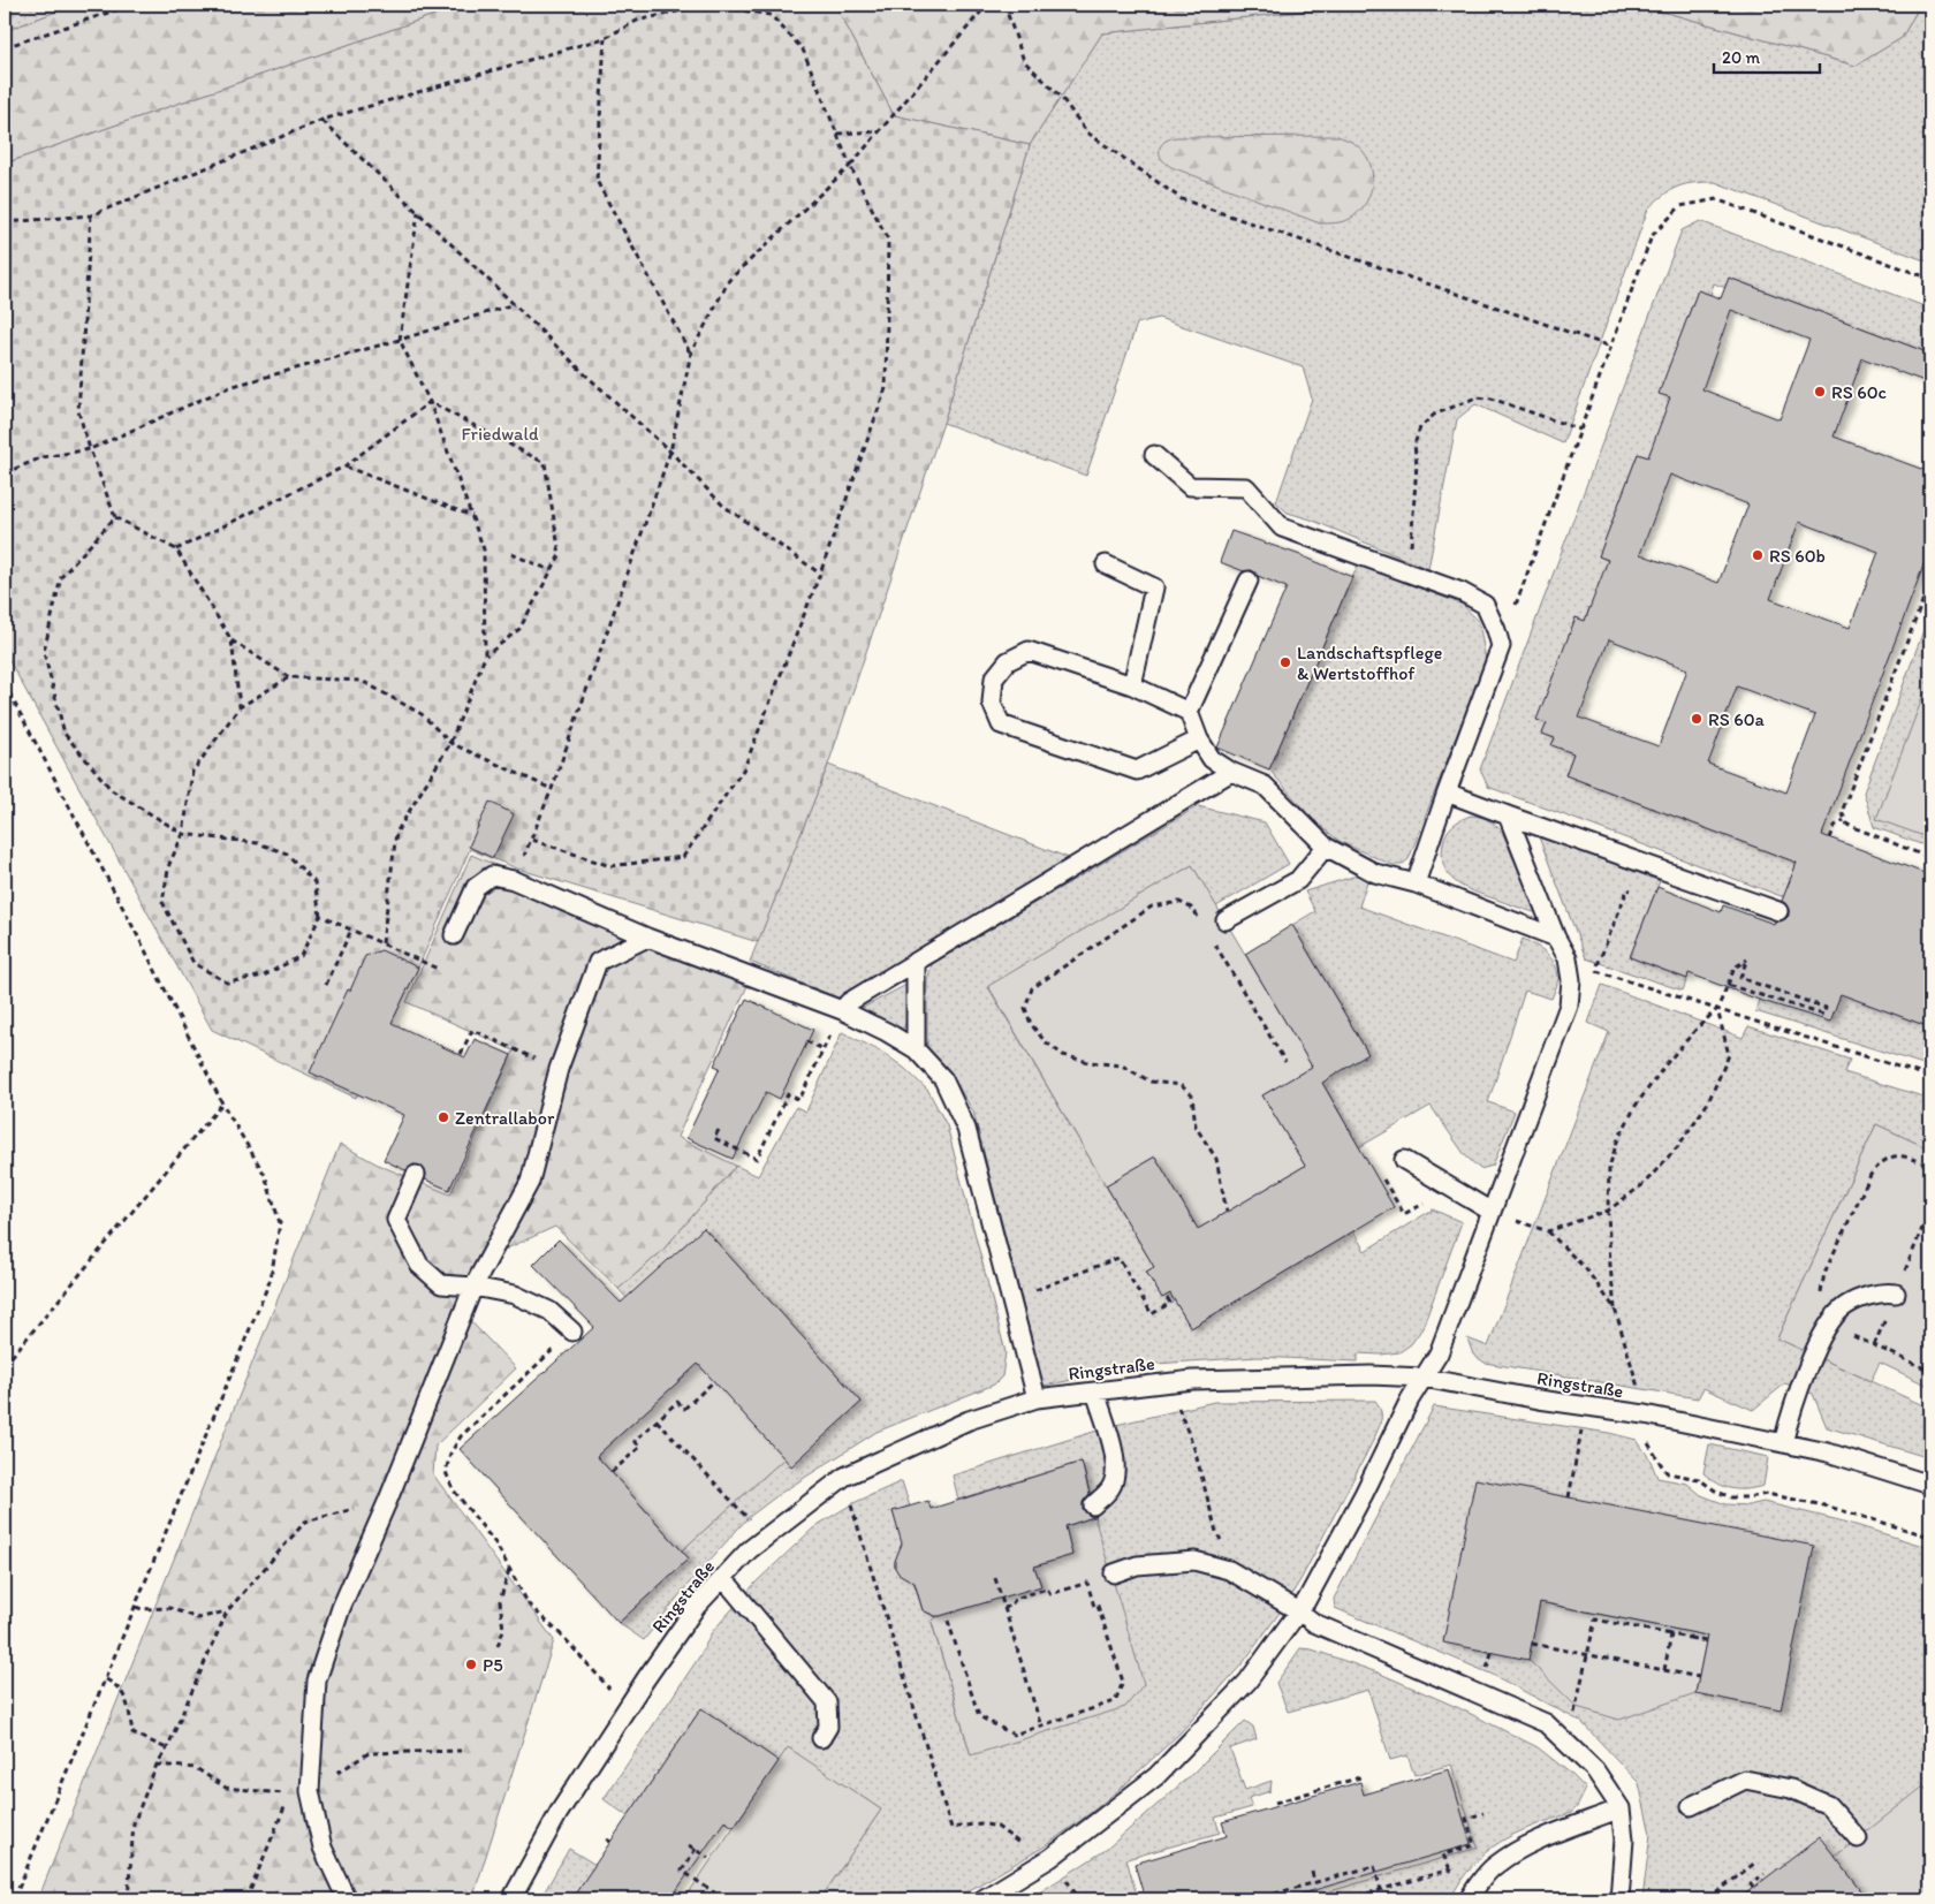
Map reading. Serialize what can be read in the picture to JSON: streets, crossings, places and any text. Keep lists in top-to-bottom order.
{
  "streets": {
    "lane": ["Ringstraße"]
  },
  "parks": ["Friedwald"],
  "places": [
    "RS 60c",
    "RS 60b",
    "Landschaftspflege & Wertstoffhof",
    "RS 60a",
    "Zentrallabor",
    "P5"
  ],
  "scale_bar": "20 m"
}
